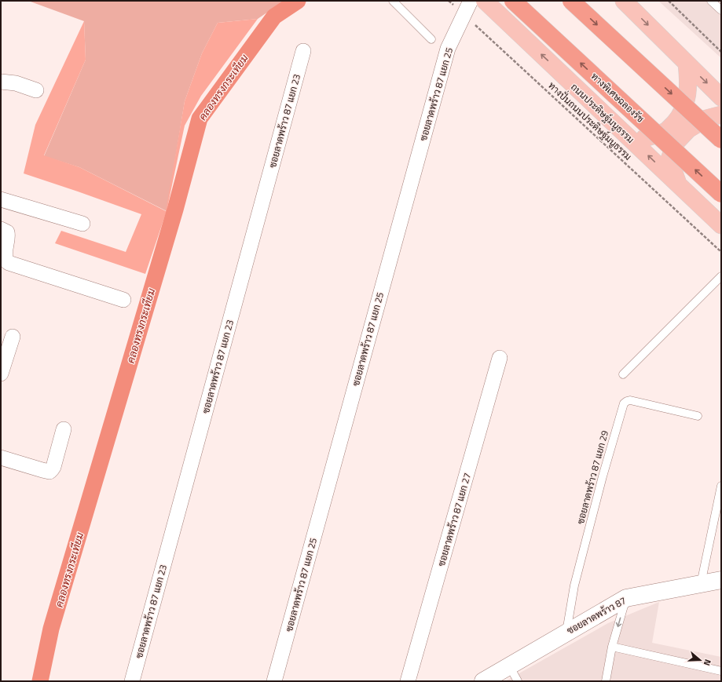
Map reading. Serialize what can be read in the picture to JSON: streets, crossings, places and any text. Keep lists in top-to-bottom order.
{
  "streets": {
    "highway": ["ทางพิเศษฉลองรัช"],
    "main road": ["ถนนประดิษฐ์มนูธรรม"],
    "street": [
      "ซอยลาดพร้าว 87 แยก 25",
      "ซอยลาดพร้าว 87 แยก 23",
      "ซอยลาดพร้าว 87 แยก 27",
      "ซอยลาดพร้าว 87"
    ],
    "lane": ["ซอยลาดพร้าว 87 แยก 29"],
    "path": ["ทางปั่นถนนประดิษฐ์มนูธรรม"]
  },
  "crossings": [
    ["ซอยลาดพร้าว 87 แยก 25", "ทางปั่นถนนประดิษฐ์มนูธรรม"],
    ["ซอยลาดพร้าว 87 แยก 29", "ซอยลาดพร้าว 87"]
  ],
  "water": ["คลองทรงกระเทียม"],
  "north": "right"
}
